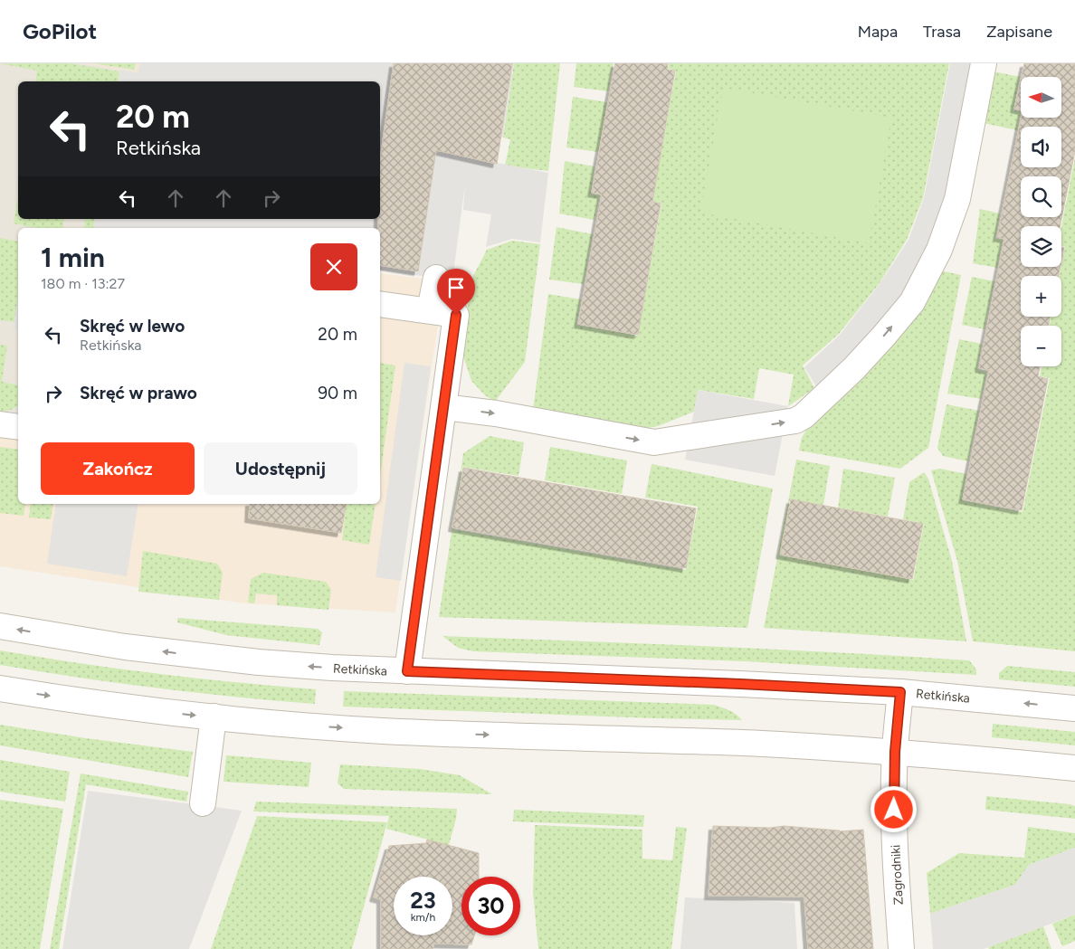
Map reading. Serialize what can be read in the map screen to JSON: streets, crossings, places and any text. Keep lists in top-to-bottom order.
{
  "streets": {
    "street": ["Retkińska", "Zagrodniki"]
  },
  "crossings": [
    ["Retkińska", "Zagrodniki"]
  ],
  "north": "left",
  "page": {
    "header": "GoPilot",
    "nav": ["Mapa", "Trasa", "Zapisane"],
    "map_buttons": ["+", "−"],
    "turn": ["20 m", "Retkińska"],
    "heading": ["1 min", "180 m · 13:27"],
    "list": [
      {
        "name": "Skręć w lewo",
        "note": "Retkińska",
        "value": "20 m"
      },
      {
        "name": "Skręć w prawo",
        "value": "90 m"
      }
    ],
    "buttons": ["Zakończ", "Udostępnij"],
    "speed": "23 km/h",
    "limit": "30"
  }
}
